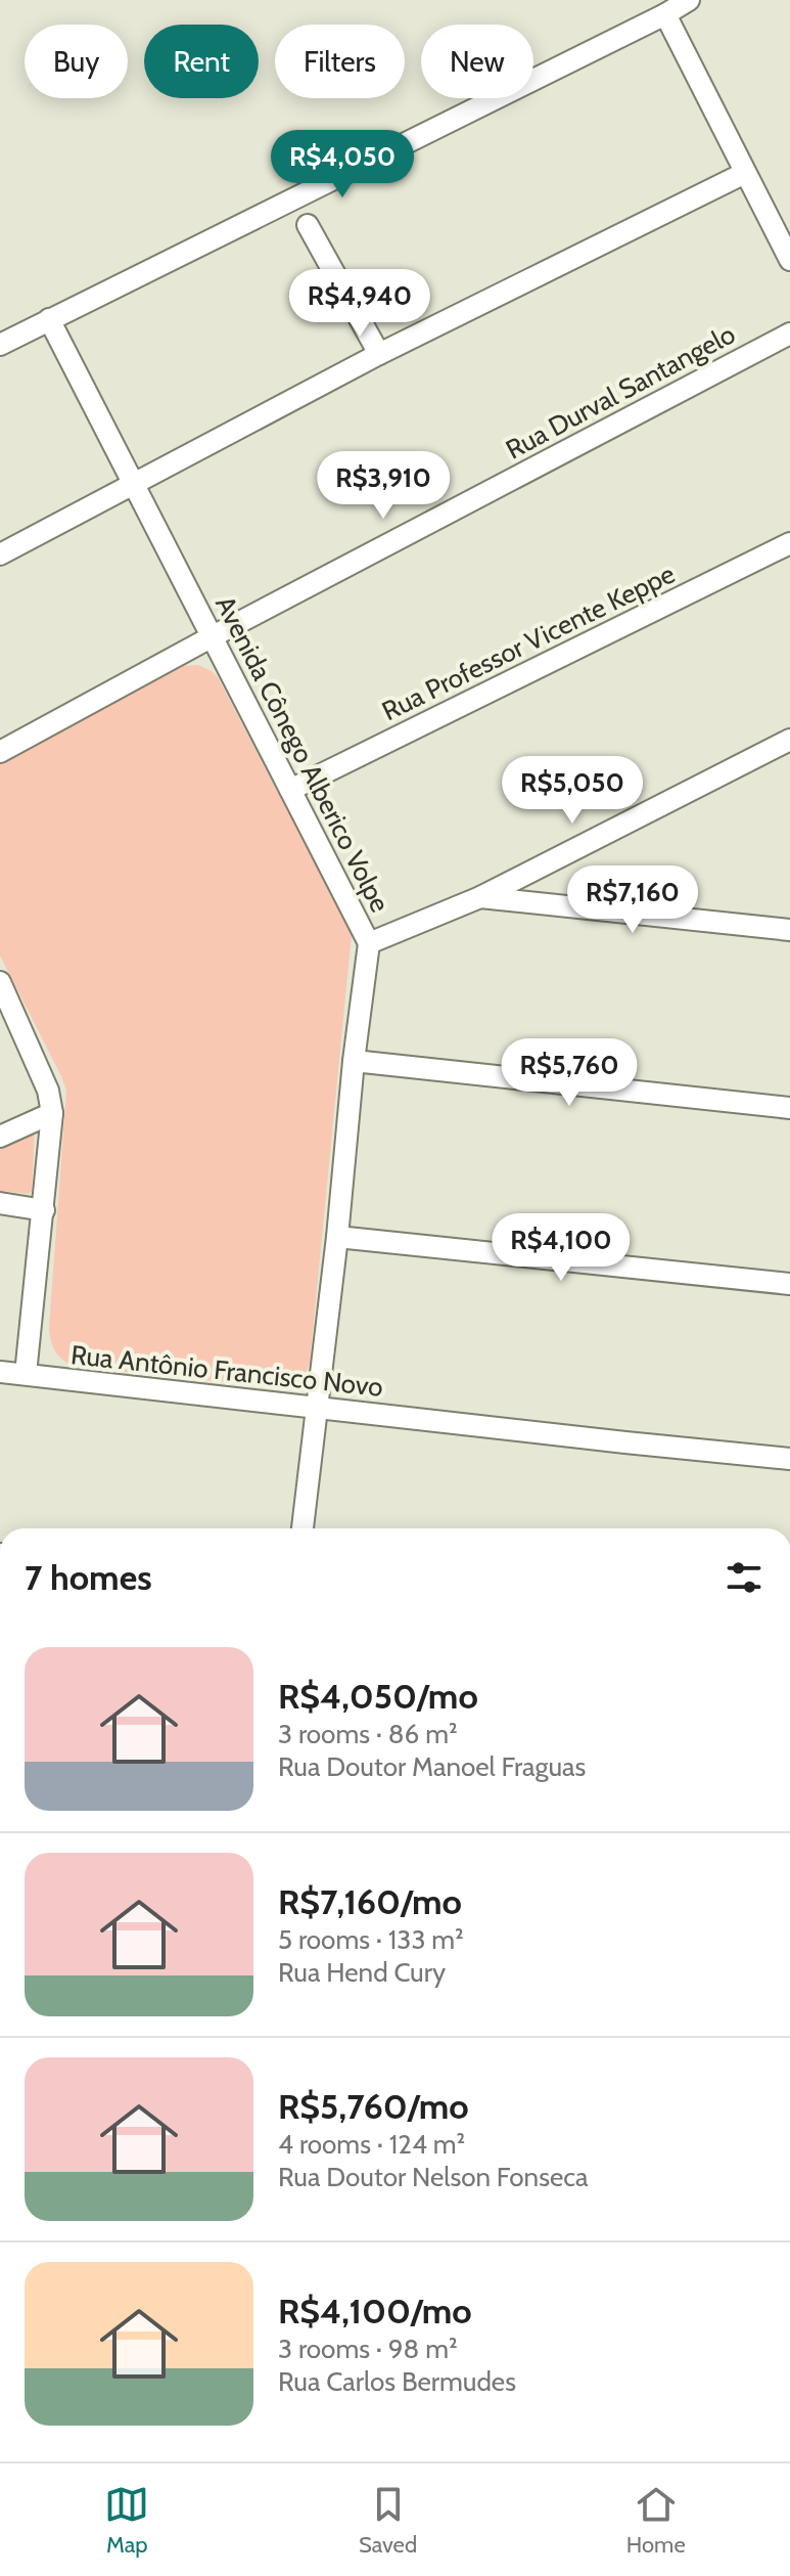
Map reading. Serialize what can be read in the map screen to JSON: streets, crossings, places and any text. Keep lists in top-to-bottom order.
{
  "streets": {
    "street": [
      "Rua Durval Santangelo",
      "Rua Professor Vicente Keppe",
      "Avenida Cônego Alberico Volpe",
      "Rua Antônio Francisco Novo"
    ]
  },
  "crossings": [
    ["Rua Durval Santangelo", "Avenida Cônego Alberico Volpe"],
    ["Rua Professor Vicente Keppe", "Avenida Cônego Alberico Volpe"],
    ["Avenida Cônego Alberico Volpe", "Rua Antônio Francisco Novo"]
  ],
  "page": {
    "chip": [
      "Buy",
      "Rent",
      "Filters",
      "New"
    ],
    "price": [
      "R$4,050",
      "R$4,940",
      "R$3,910",
      "R$5,050",
      "R$7,160",
      "R$5,760",
      "R$4,100"
    ],
    "heading": "7 homes",
    "list": [
      {
        "name": "R$4,050/mo",
        "note": "3 rooms · 86 m² · Rua Doutor Manoel Fraguas"
      },
      {
        "name": "R$7,160/mo",
        "note": "5 rooms · 133 m² · Rua Hend Cury"
      },
      {
        "name": "R$5,760/mo",
        "note": "4 rooms · 124 m² · Rua Doutor Nelson Fonseca"
      },
      {
        "name": "R$4,100/mo",
        "note": "3 rooms · 98 m² · Rua Carlos Bermudes"
      }
    ],
    "tabs": ["Map", "Saved", "Home"]
  }
}
